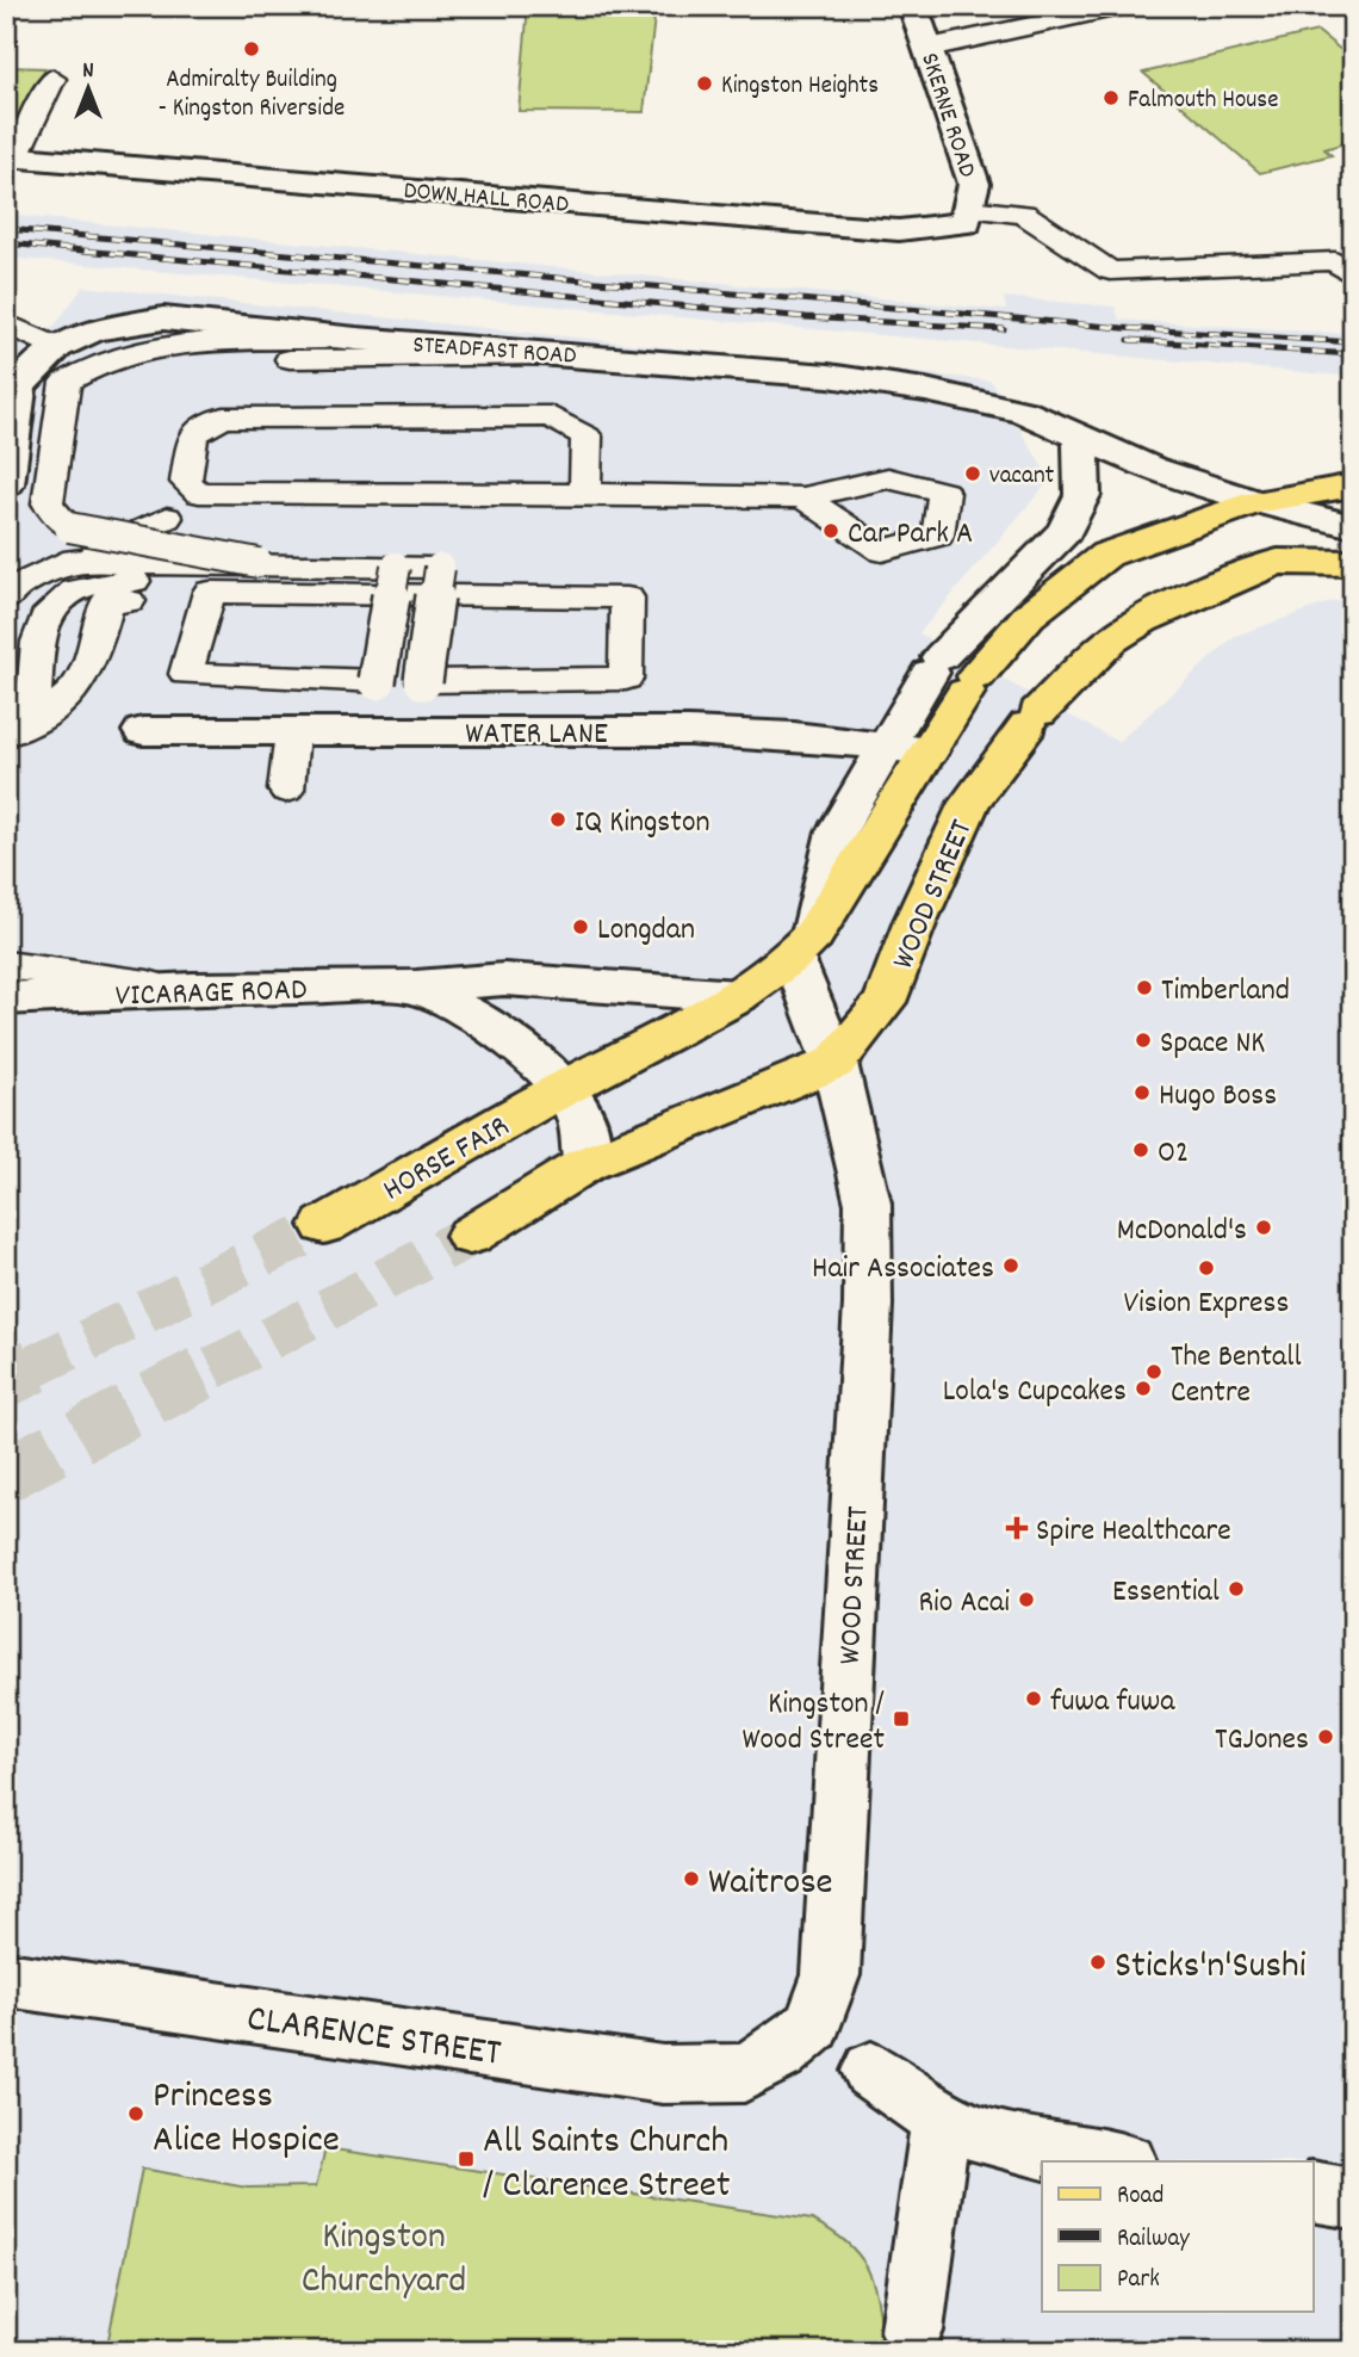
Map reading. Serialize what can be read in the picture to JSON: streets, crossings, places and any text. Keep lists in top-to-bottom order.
{
  "streets": {
    "main road": ["WOOD STREET", "HORSE FAIR"],
    "street": [
      "SKERNE ROAD",
      "DOWN HALL ROAD",
      "STEADFAST ROAD",
      "WATER LANE",
      "VICARAGE ROAD",
      "CLARENCE STREET"
    ]
  },
  "crossings": [
    ["SKERNE ROAD", "DOWN HALL ROAD"],
    ["WATER LANE", "WOOD STREET"],
    ["WOOD STREET", "HORSE FAIR"],
    ["WOOD STREET", "CLARENCE STREET"],
    ["VICARAGE ROAD", "HORSE FAIR"]
  ],
  "parks": ["Kingston Churchyard"],
  "places": {
    "other": [
      "Admiralty Building - Kingston Riverside",
      "Kingston Heights",
      "Falmouth House",
      "vacant",
      "Car Park A",
      "IQ Kingston",
      "Longdan",
      "Timberland",
      "Space NK",
      "Hugo Boss",
      "O2",
      "McDonald's",
      "Hair Associates",
      "Vision Express",
      "The Bentall Centre",
      "Lola's Cupcakes",
      "Essential",
      "Rio Acai",
      "fuwa fuwa",
      "TGJones",
      "Waitrose",
      "Sticks'n'Sushi",
      "Princess Alice Hospice"
    ],
    "health": ["Spire Healthcare"],
    "transit": ["Kingston / Wood Street", "All Saints Church / Clarence Street"]
  },
  "legend": ["Road", "Railway", "Park"],
  "north": "top"
}
